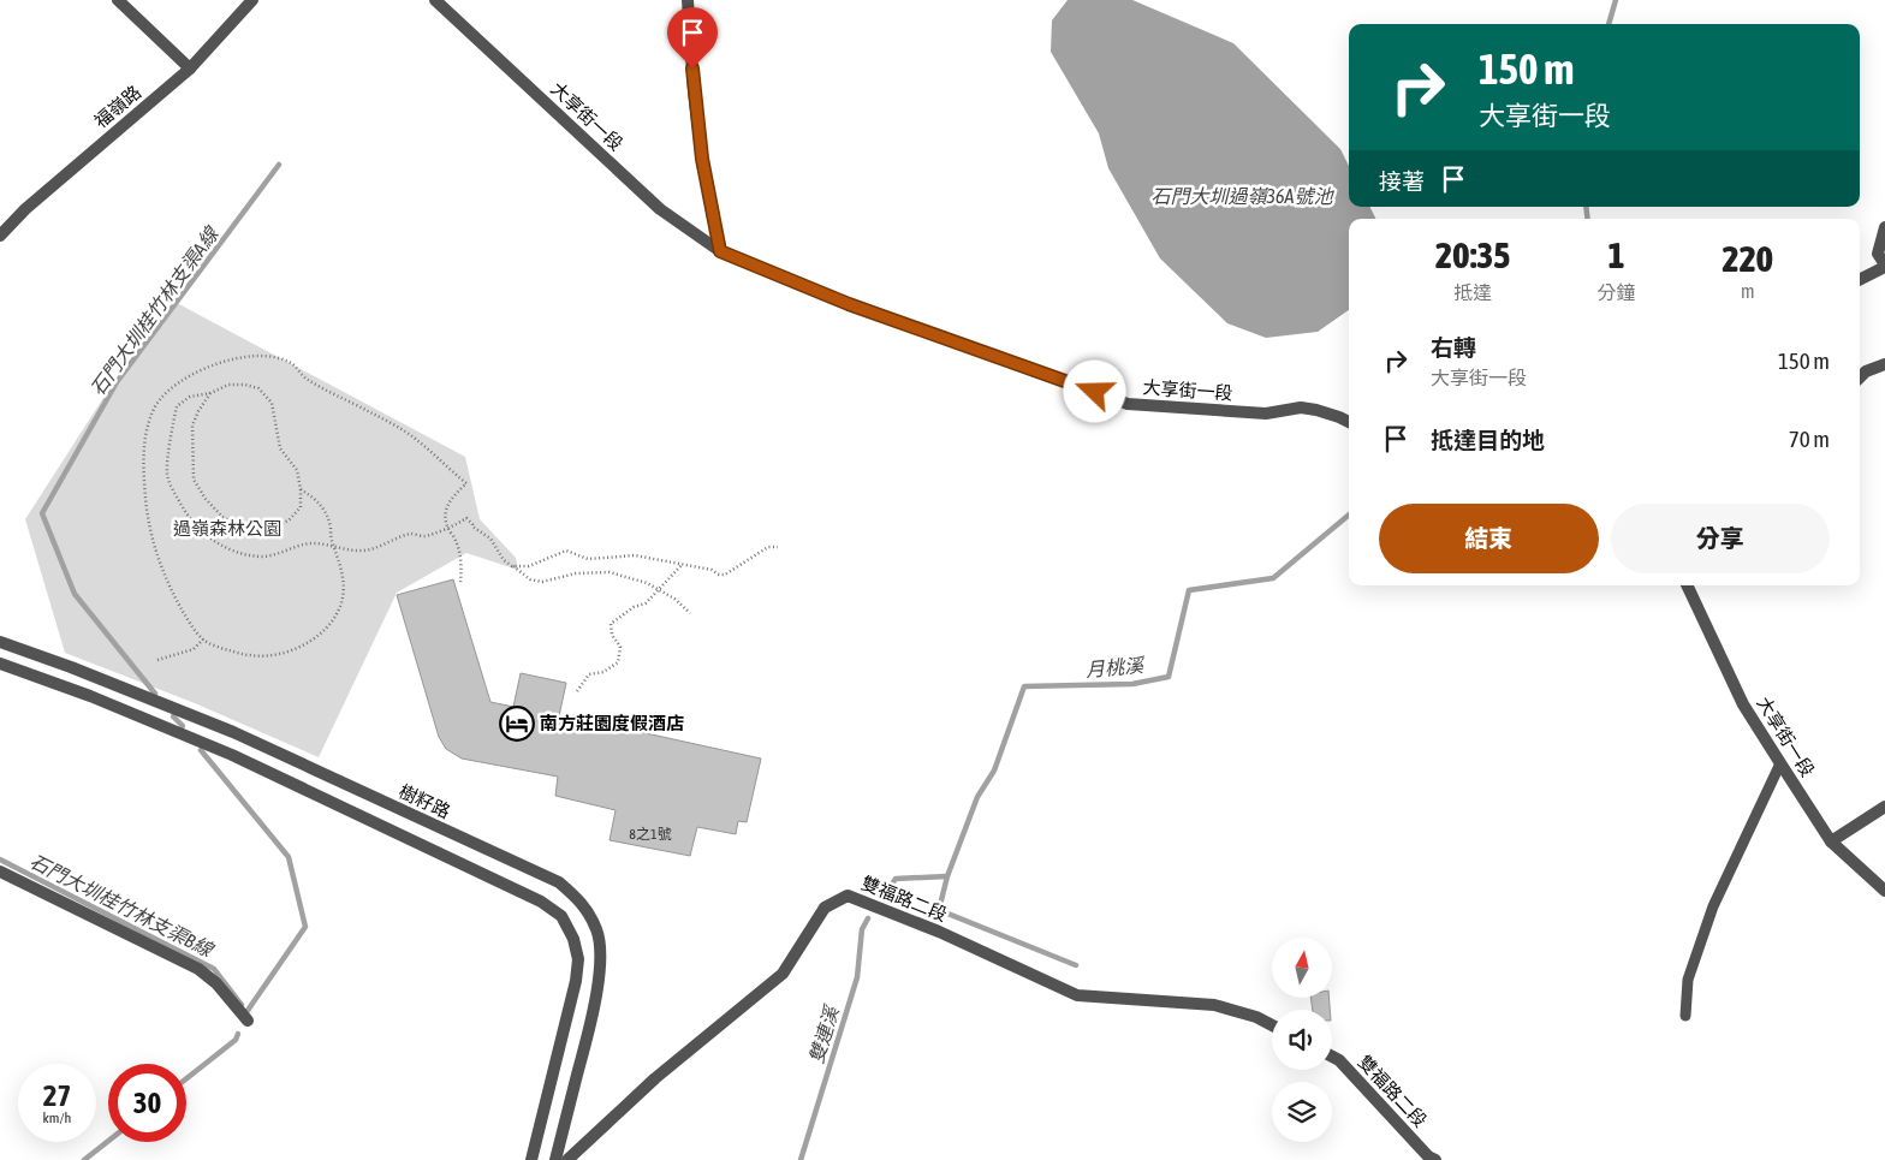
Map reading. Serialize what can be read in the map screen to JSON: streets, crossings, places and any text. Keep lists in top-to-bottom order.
{
  "streets": {
    "street": [
      "福嶺路",
      "大享街一段",
      "樹籽路",
      "雙福路二段"
    ]
  },
  "water": [
    "石門大圳過嶺36A號池",
    "石門大圳桂竹林支渠A線",
    "月桃溪",
    "石門大圳桂竹林支渠B線",
    "雙連溪"
  ],
  "parks": ["過嶺森林公園"],
  "places": {
    "hotel": ["南方莊園度假酒店"]
  },
  "house_numbers": ["8之1號"],
  "north": "top",
  "page": {
    "turn": ["150 m", "大享街一段"],
    "then": "接著",
    "eta": [
      "20:35",
      "抵達",
      "1",
      "分鐘",
      "220",
      "m"
    ],
    "list": [
      {
        "name": "右轉",
        "note": "大享街一段",
        "value": "150 m"
      },
      {
        "name": "抵達目的地",
        "value": "70 m"
      }
    ],
    "buttons": ["結束", "分享"],
    "speed": "27 km/h",
    "limit": "30"
  }
}
